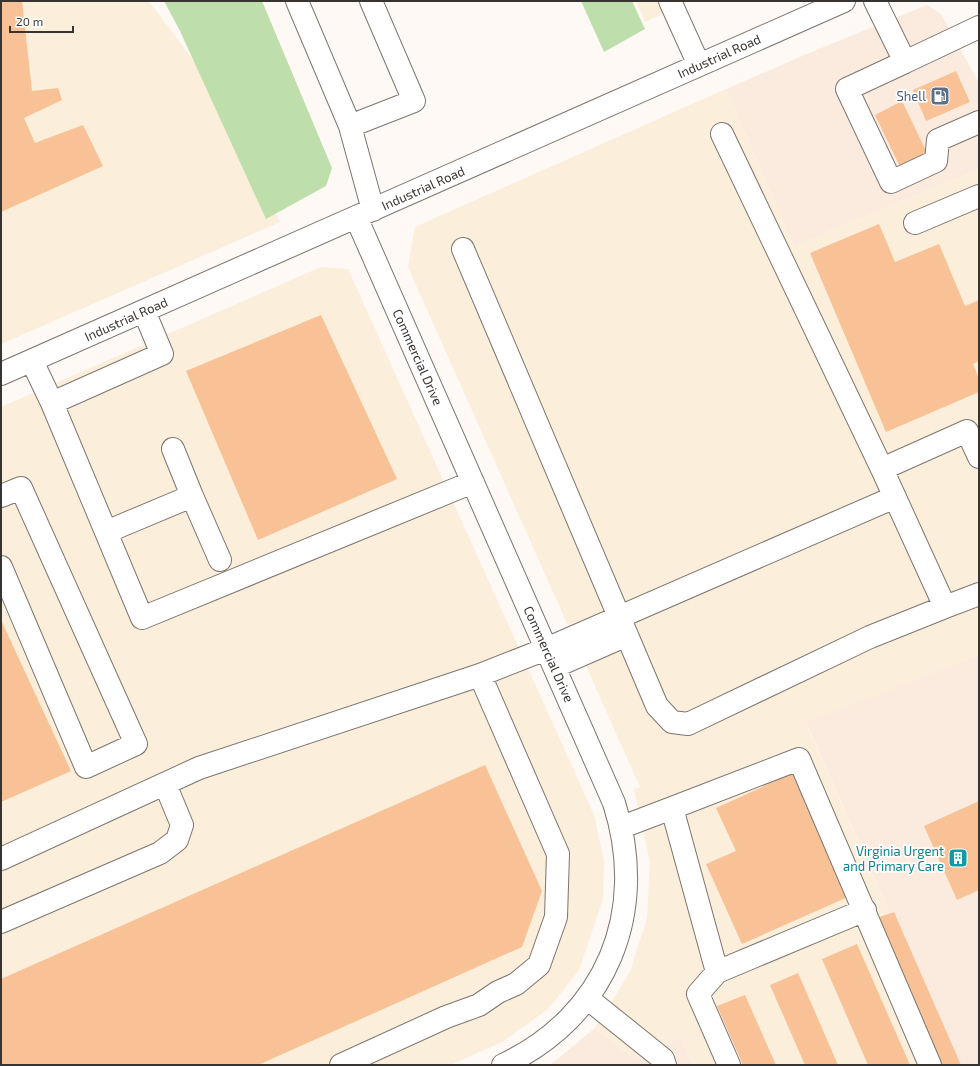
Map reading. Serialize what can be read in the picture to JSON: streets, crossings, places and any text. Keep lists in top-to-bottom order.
{
  "streets": {
    "street": ["Industrial Road", "Commercial Drive"]
  },
  "crossings": [
    ["Industrial Road", "Commercial Drive"]
  ],
  "places": {
    "fuel station": ["Shell"],
    "building": ["Virginia Urgent and Primary Care"]
  },
  "scale_bar": "20 m"
}
